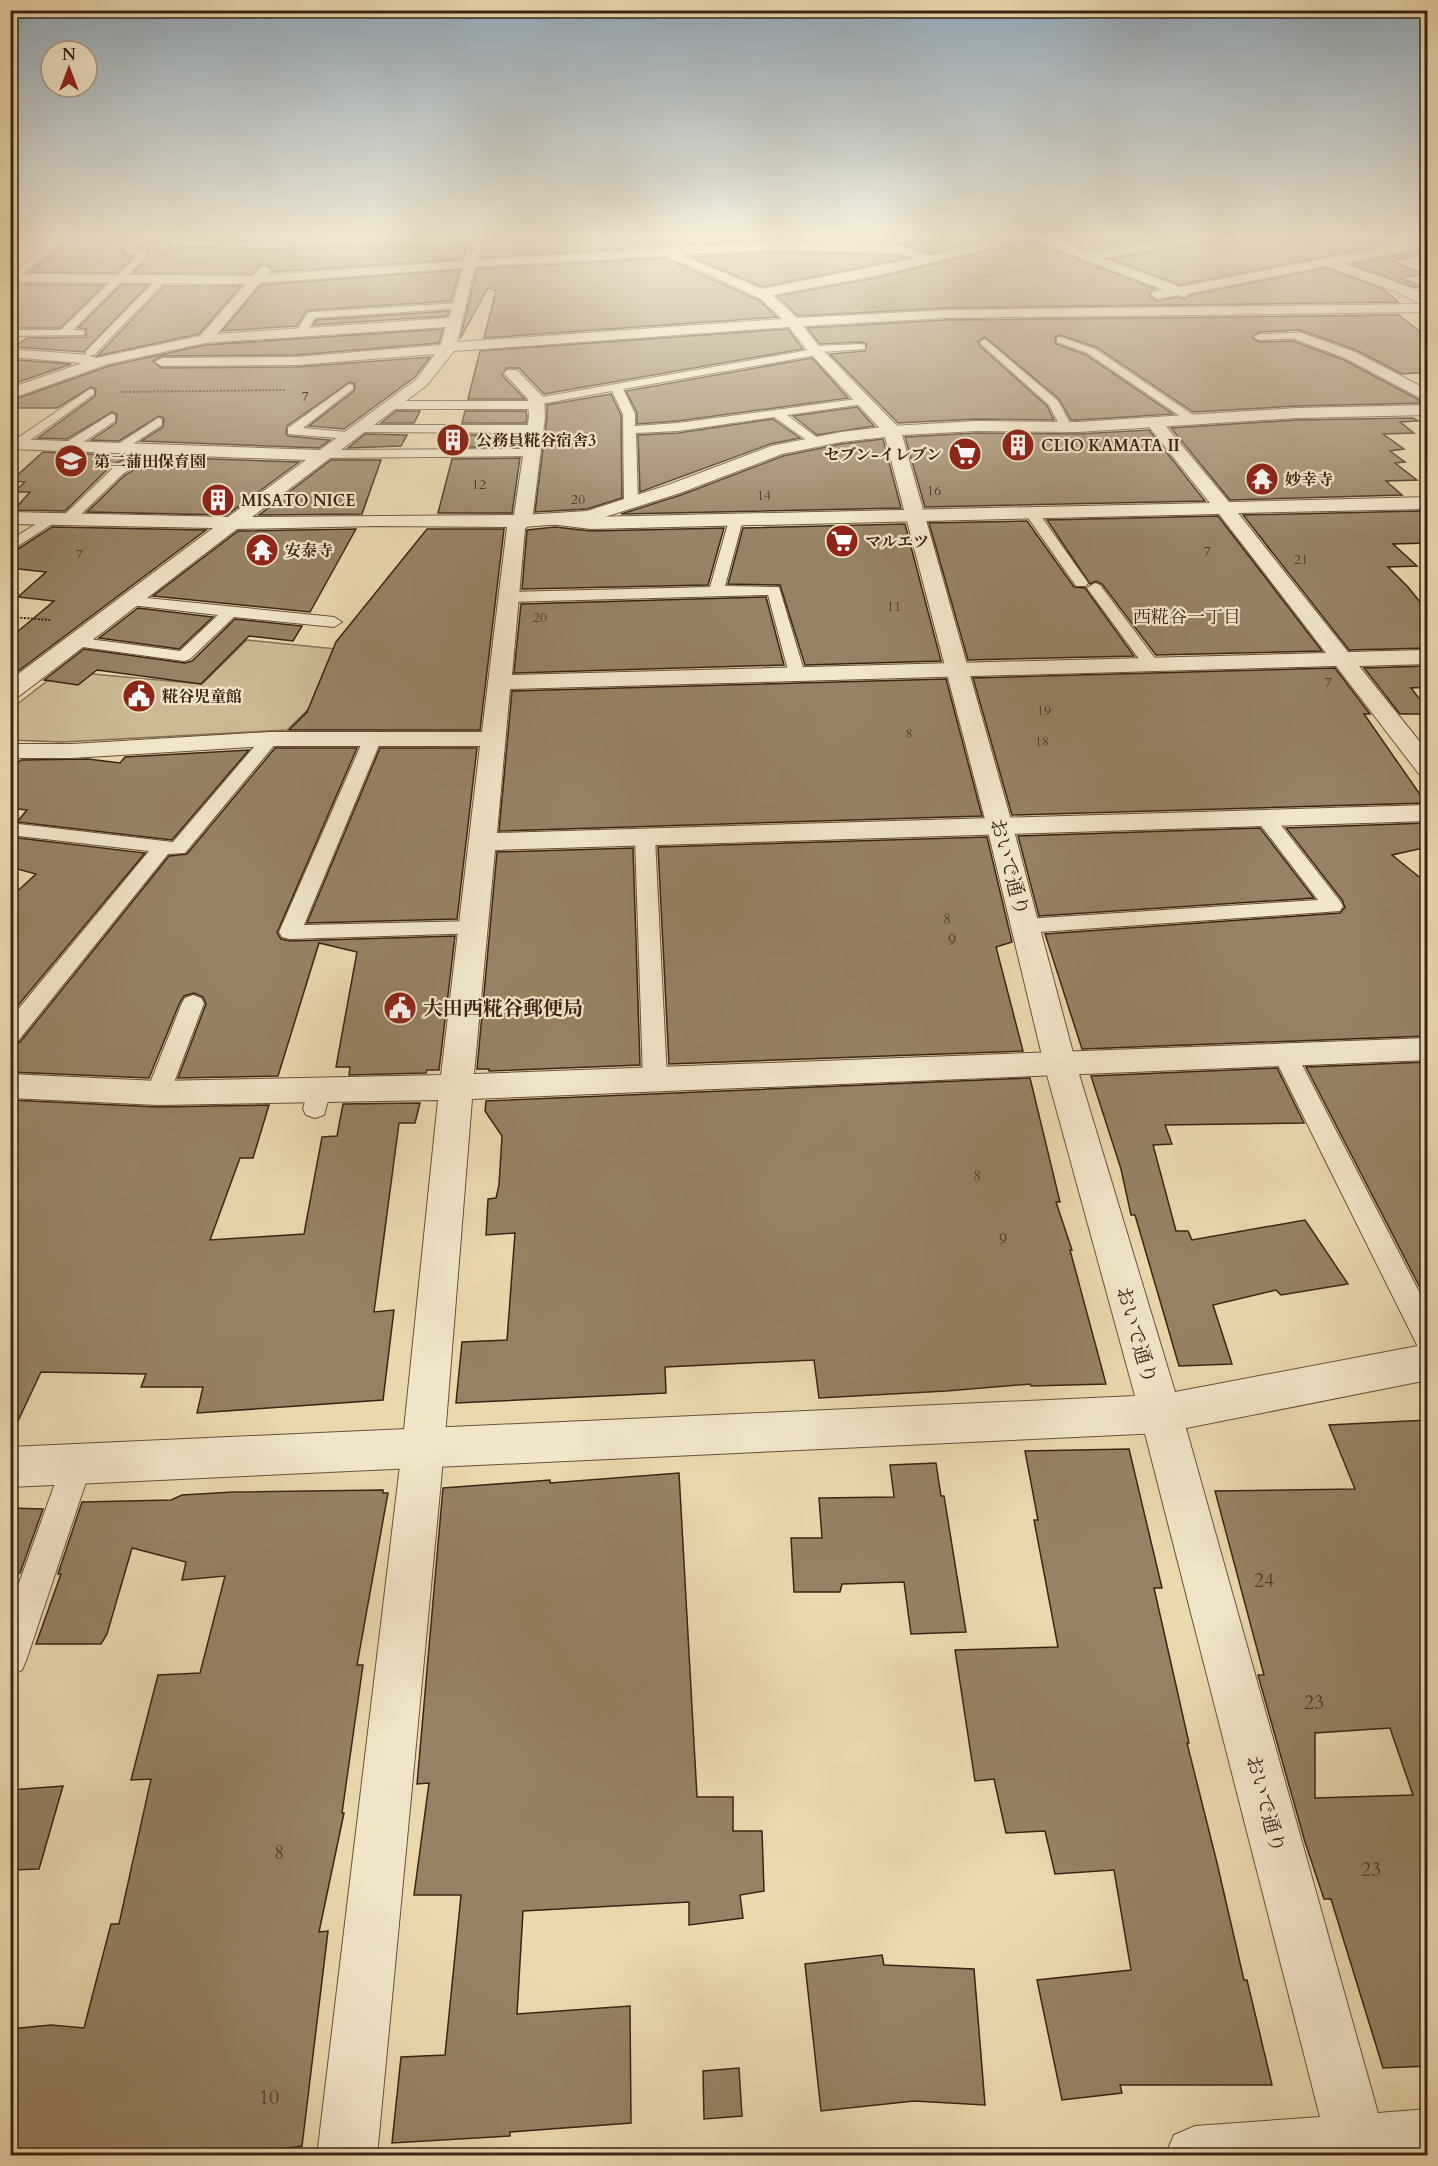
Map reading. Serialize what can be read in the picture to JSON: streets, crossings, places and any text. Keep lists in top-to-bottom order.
{
  "streets": {
    "street": ["おいで通り"]
  },
  "districts": ["西糀谷一丁目"],
  "places": {
    "building": ["公務員糀谷宿舎3", "CLIO KAMATA II", "MISATO NICE"],
    "supermarket": ["セブン-イレブン", "マルエツ"],
    "school or university": ["第二蒲田保育園"],
    "temple": ["妙幸寺", "安泰寺"],
    "public building": ["糀谷児童館", "大田西糀谷郵便局"]
  },
  "house_numbers": [
    "7",
    "12",
    "16",
    "14",
    "20",
    "7",
    "7",
    "21",
    "11",
    "20",
    "7",
    "19",
    "8",
    "18",
    "8",
    "9",
    "8",
    "9",
    "24",
    "23",
    "8",
    "23",
    "10"
  ],
  "north": "top"
}
